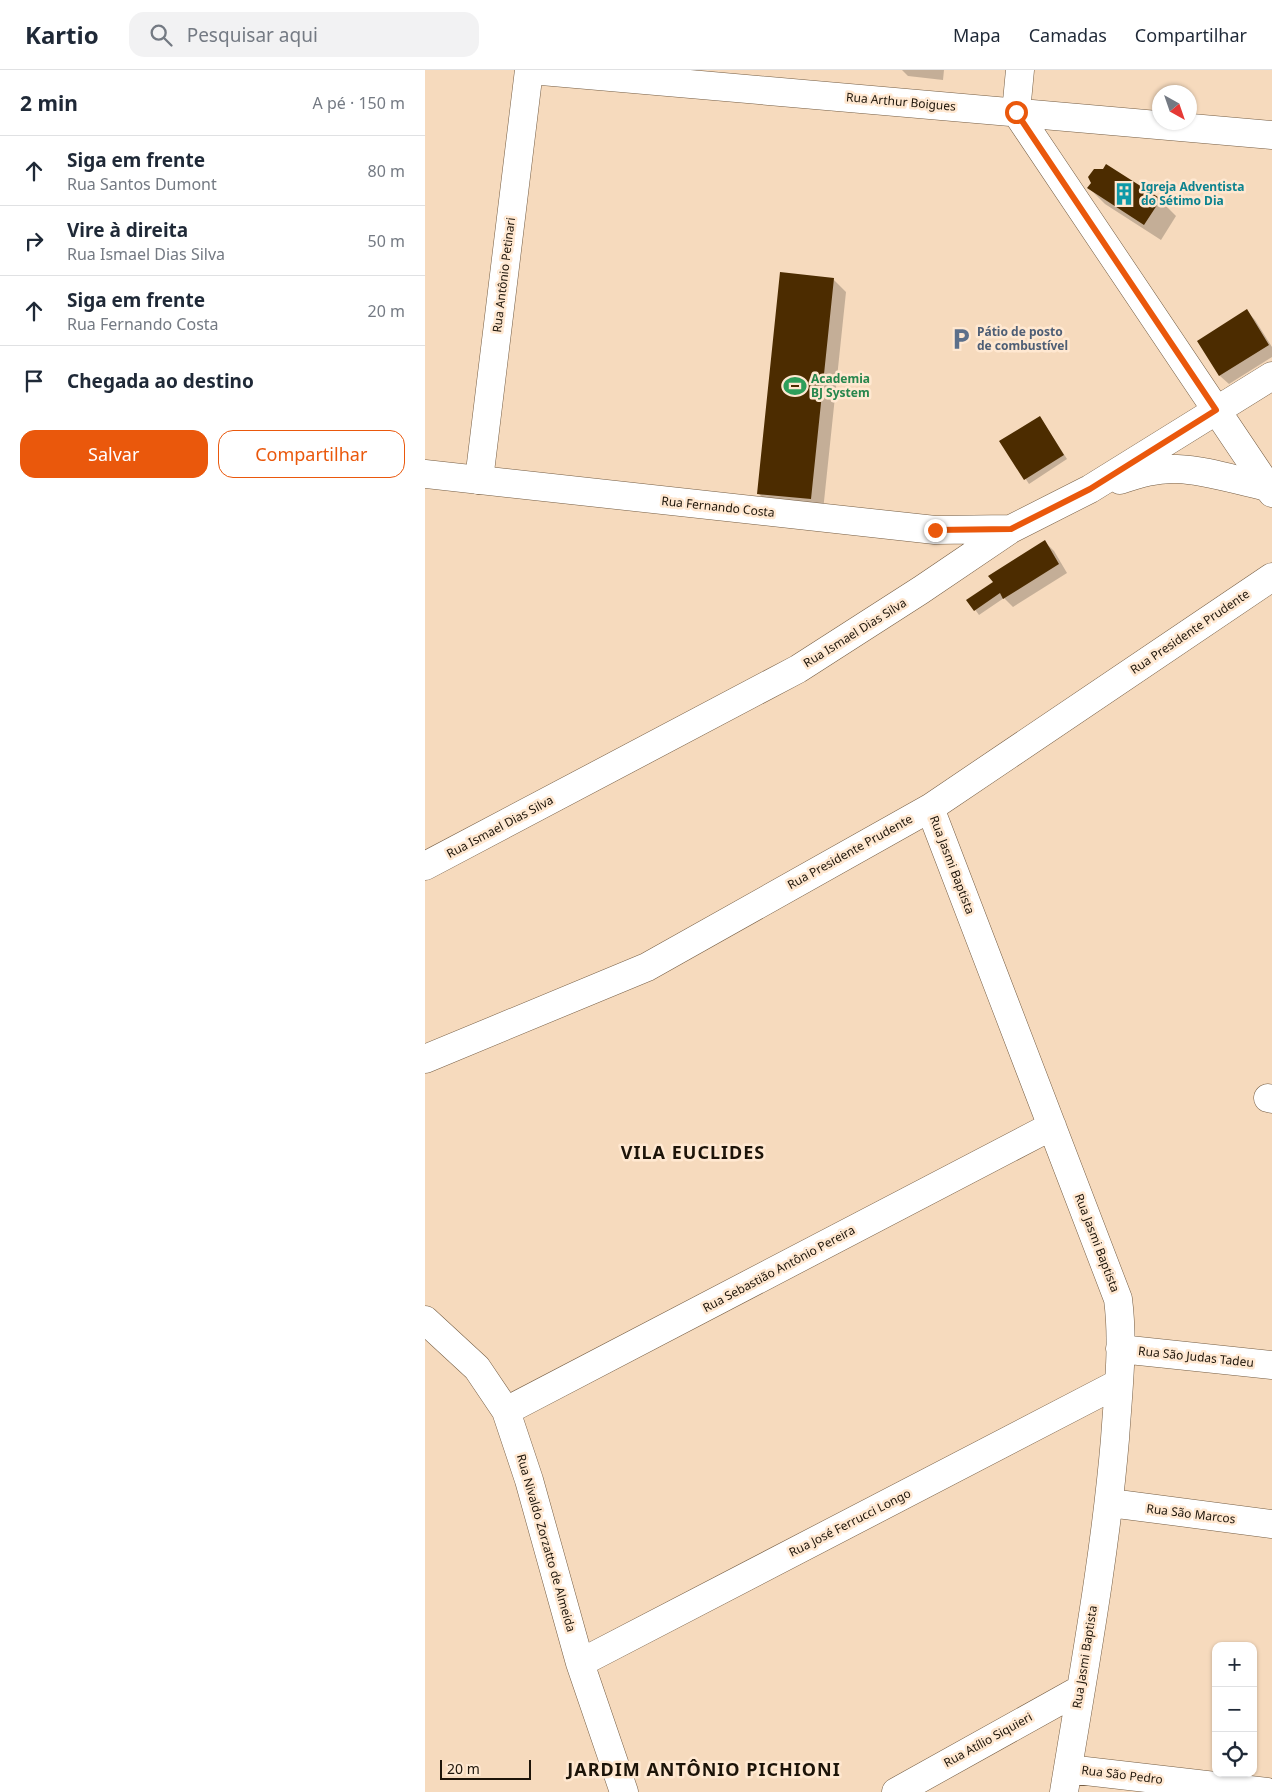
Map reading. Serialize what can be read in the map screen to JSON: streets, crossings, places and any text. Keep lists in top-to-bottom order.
{
  "streets": {
    "street": [
      "Rua Arthur Boigues",
      "Rua Antônio Petinari",
      "Rua Fernando Costa",
      "Rua Presidente Prudente",
      "Rua Ismael Dias Silva",
      "Rua Jasmi Baptista",
      "Rua Sebastião Antônio Pereira",
      "Rua São Judas Tadeu",
      "Rua São Marcos",
      "Rua José Ferrucci Longo",
      "Rua Nivaldo Zorzatto de Almeida",
      "Rua Atílio Siquieri",
      "Rua São Pedro"
    ]
  },
  "crossings": [
    ["Rua Arthur Boigues", "Rua Antônio Petinari"],
    ["Rua Antônio Petinari", "Rua Fernando Costa"],
    ["Rua Fernando Costa", "Rua Ismael Dias Silva"],
    ["Rua Presidente Prudente", "Rua Jasmi Baptista"],
    ["Rua Jasmi Baptista", "Rua Sebastião Antônio Pereira"],
    ["Rua Jasmi Baptista", "Rua São Judas Tadeu"],
    ["Rua Jasmi Baptista", "Rua São Marcos"],
    ["Rua Jasmi Baptista", "Rua José Ferrucci Longo"],
    ["Rua Jasmi Baptista", "Rua Atílio Siquieri"],
    ["Rua Jasmi Baptista", "Rua São Pedro"],
    ["Rua Sebastião Antônio Pereira", "Rua Nivaldo Zorzatto de Almeida"],
    ["Rua José Ferrucci Longo", "Rua Nivaldo Zorzatto de Almeida"]
  ],
  "districts": ["VILA EUCLIDES", "JARDIM ANTÔNIO PICHIONI"],
  "places": {
    "building": ["Igreja Adventista do Sétimo Dia"],
    "parking": ["Pátio de posto de combustível"],
    "sports": ["Academia BJ System"]
  },
  "scale_bar": "20 m",
  "north": "bottom right",
  "page": {
    "header": "Kartio",
    "search": "Pesquisar aqui",
    "nav": ["Mapa", "Camadas", "Compartilhar"],
    "heading": ["2 min", "A pé · 150 m"],
    "list": [
      ["Siga em frente", "Rua Santos Dumont", "80 m"],
      ["Vire à direita", "Rua Ismael Dias Silva", "50 m"],
      ["Siga em frente", "Rua Fernando Costa", "20 m"],
      "Chegada ao destino"
    ],
    "buttons": ["Salvar", "Compartilhar"],
    "map_buttons": ["+", "−"],
    "scale": "20 m"
  }
}
